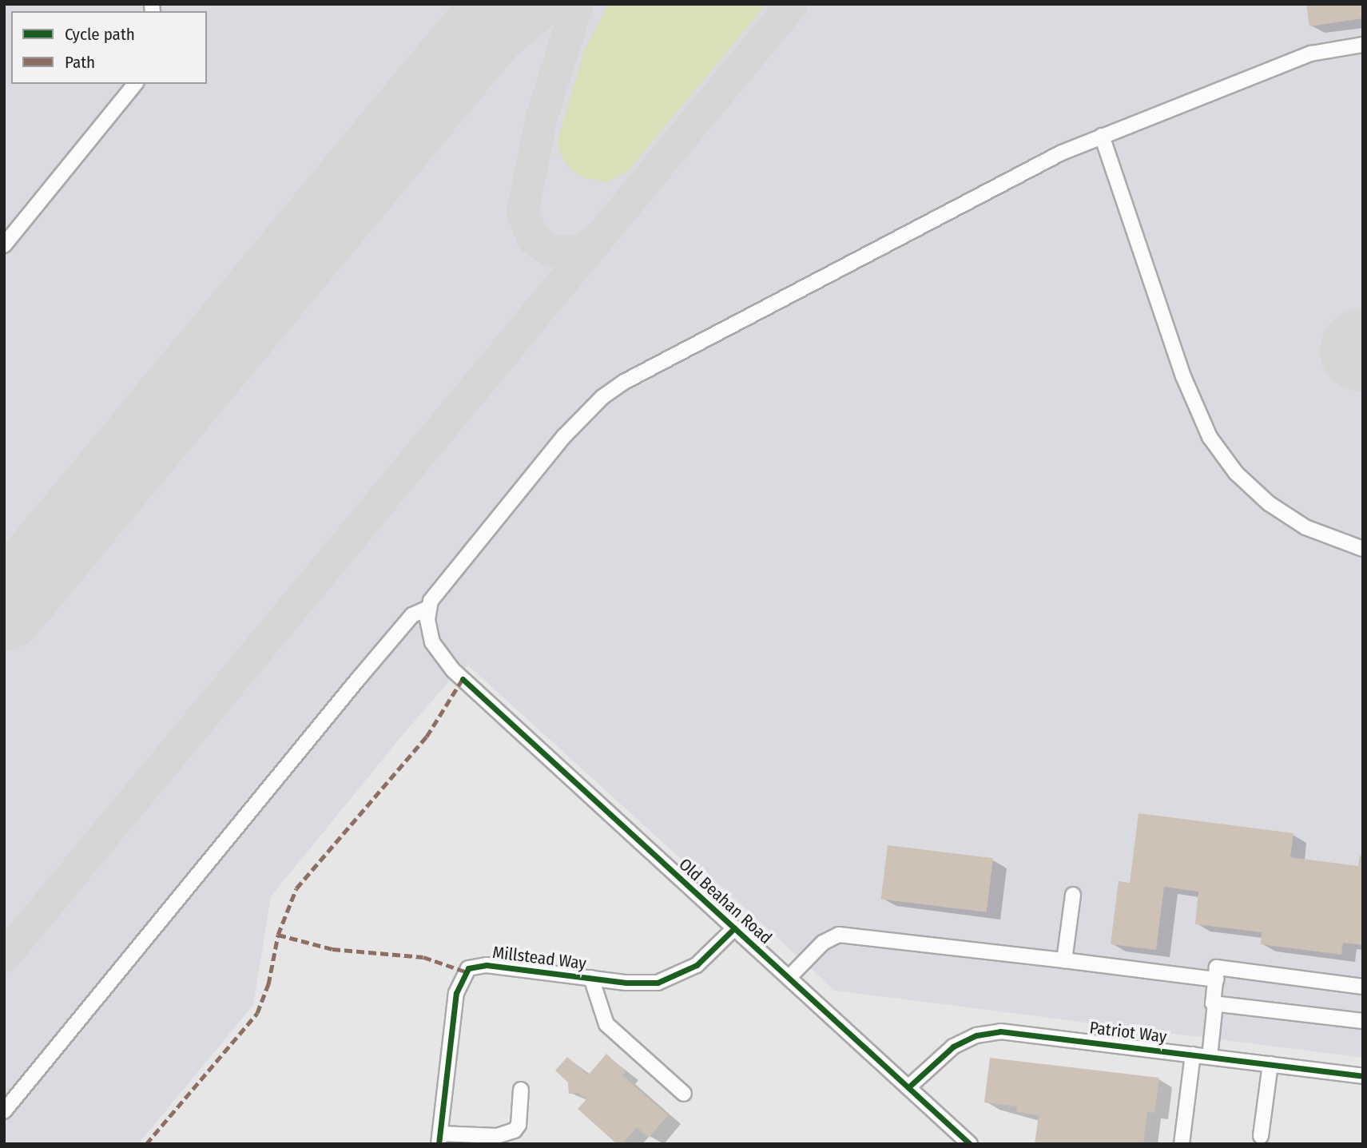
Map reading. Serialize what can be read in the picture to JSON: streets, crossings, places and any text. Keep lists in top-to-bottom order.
{
  "streets": {
    "street": ["Old Beahan Road", "Millstead Way", "Patriot Way"]
  },
  "crossings": [
    ["Old Beahan Road", "Millstead Way"],
    ["Old Beahan Road", "Patriot Way"]
  ],
  "legend": ["Cycle path", "Path"]
}
